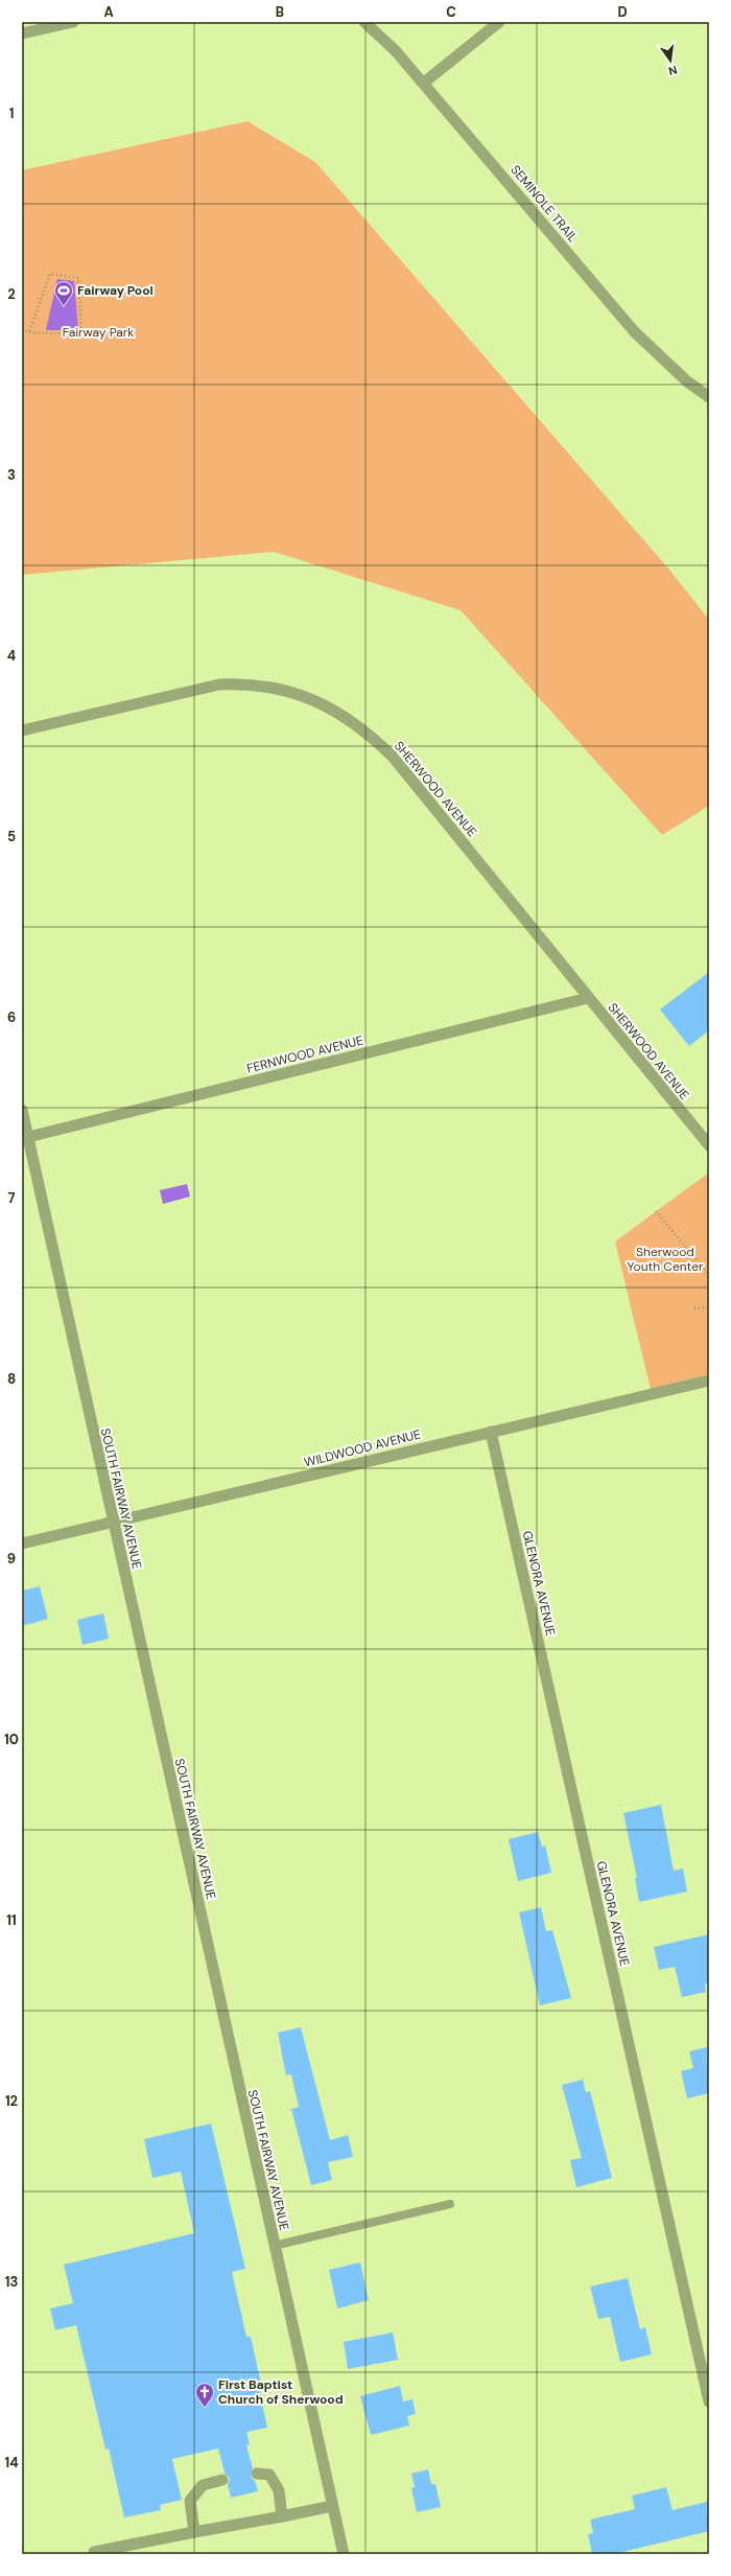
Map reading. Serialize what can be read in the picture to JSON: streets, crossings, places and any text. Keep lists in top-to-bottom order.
{
  "streets": {
    "street": [
      "SEMINOLE TRAIL",
      "SHERWOOD AVENUE",
      "FERNWOOD AVENUE",
      "WILDWOOD AVENUE",
      "SOUTH FAIRWAY AVENUE",
      "GLENORA AVENUE"
    ]
  },
  "crossings": [
    ["SHERWOOD AVENUE", "FERNWOOD AVENUE"],
    ["FERNWOOD AVENUE", "SOUTH FAIRWAY AVENUE"],
    ["WILDWOOD AVENUE", "SOUTH FAIRWAY AVENUE"],
    ["WILDWOOD AVENUE", "GLENORA AVENUE"]
  ],
  "parks": ["Fairway Park", "Sherwood Youth Center"],
  "places": {
    "sports": ["Fairway Pool"],
    "church": ["First Baptist Church of Sherwood"]
  },
  "north": "bottom",
  "grid": {
    "columns": [
      "A",
      "B",
      "C",
      "D"
    ],
    "rows": [
      "1",
      "2",
      "3",
      "4",
      "5",
      "6",
      "7",
      "8",
      "9",
      "10",
      "11",
      "12",
      "13",
      "14"
    ]
  }
}
